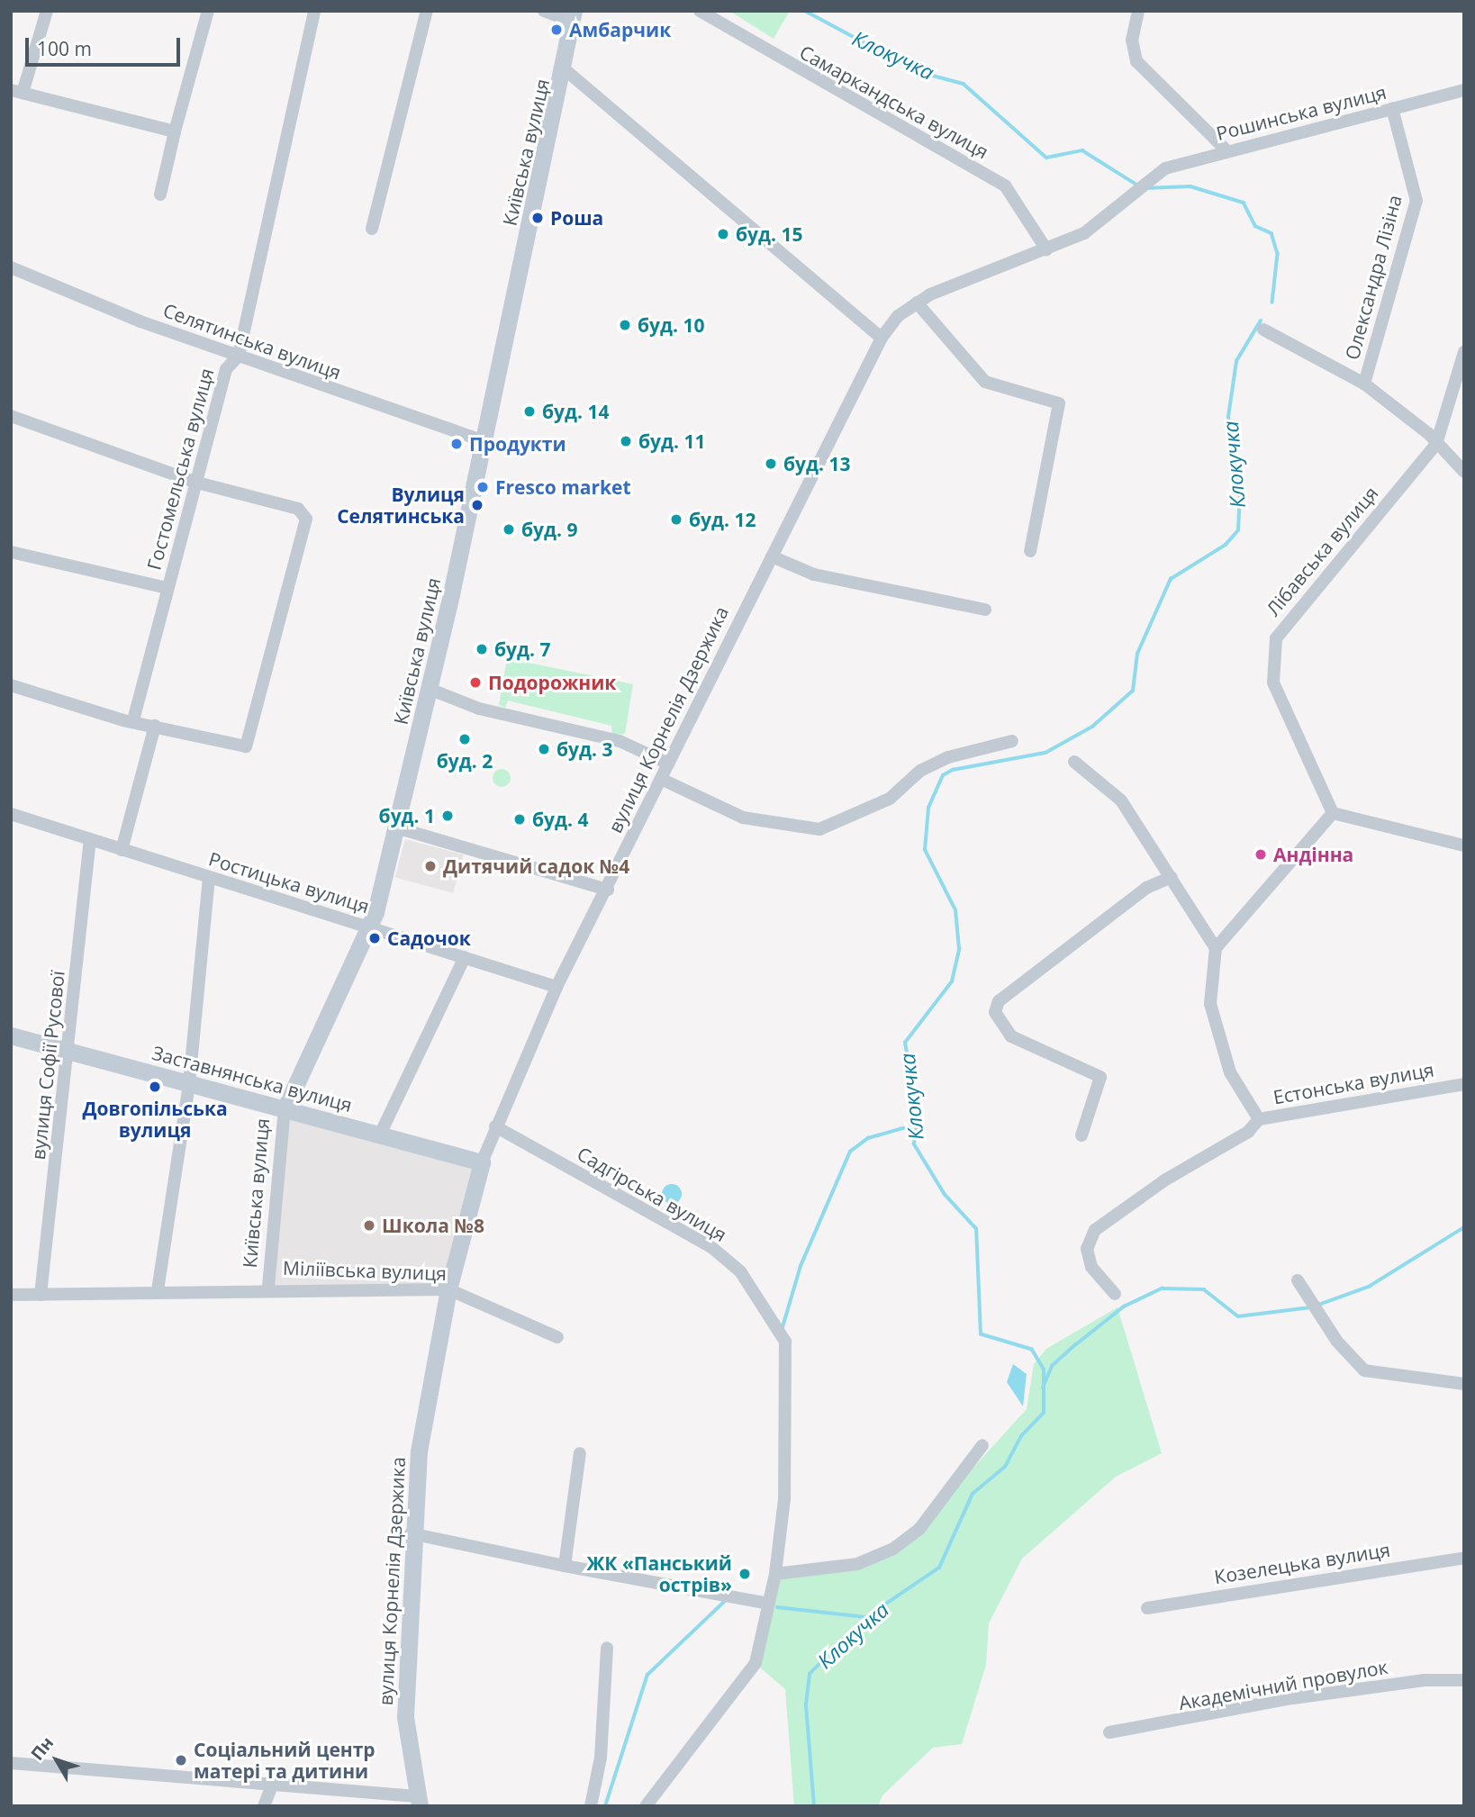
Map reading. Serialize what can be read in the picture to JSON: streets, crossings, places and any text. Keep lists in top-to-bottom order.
{
  "streets": {
    "street": [
      "Самаркандська вулиця",
      "Рошинська вулиця",
      "Київська вулиця",
      "Олександра Лізіна",
      "Селятинська вулиця",
      "Гостомельська вулиця",
      "Лібавська вулиця",
      "вулиця Корнелія Дзержика",
      "Ростицька вулиця",
      "вулиця Софії Русової",
      "Заставнянська вулиця",
      "Естонська вулиця",
      "Садгірська вулиця",
      "Міліївська вулиця",
      "Козелецька вулиця",
      "Академічний провулок"
    ]
  },
  "crossings": [
    ["Самаркандська вулиця", "вулиця Корнелія Дзержика"],
    ["Рошинська вулиця", "Олександра Лізіна"],
    ["Рошинська вулиця", "вулиця Корнелія Дзержика"],
    ["Київська вулиця", "Селятинська вулиця"],
    ["Київська вулиця", "Ростицька вулиця"],
    ["Київська вулиця", "Заставнянська вулиця"],
    ["Київська вулиця", "Міліївська вулиця"],
    ["Селятинська вулиця", "Гостомельська вулиця"],
    ["вулиця Корнелія Дзержика", "Ростицька вулиця"],
    ["вулиця Корнелія Дзержика", "Заставнянська вулиця"],
    ["вулиця Корнелія Дзержика", "Садгірська вулиця"],
    ["вулиця Корнелія Дзержика", "Міліївська вулиця"],
    ["Ростицька вулиця", "вулиця Софії Русової"],
    ["вулиця Софії Русової", "Заставнянська вулиця"],
    ["вулиця Софії Русової", "Міліївська вулиця"]
  ],
  "water": ["Клокучка"],
  "places": [
    "Амбарчик",
    "Роша",
    "буд. 15",
    "буд. 10",
    "буд. 14",
    "буд. 11",
    "Продукти",
    "буд. 13",
    "Fresco market",
    "Вулиця Селятинська",
    "буд. 12",
    "буд. 9",
    "буд. 7",
    "Подорожник",
    "буд. 2",
    "буд. 3",
    "буд. 1",
    "буд. 4",
    "Андінна",
    "Дитячий садок №4",
    "Садочок",
    "Довгопільська вулиця",
    "Школа №8",
    "ЖК «Панський острів»",
    "Соціальний центр матері та дитини"
  ],
  "scale_bar": "100 m",
  "north": "top left"
}
